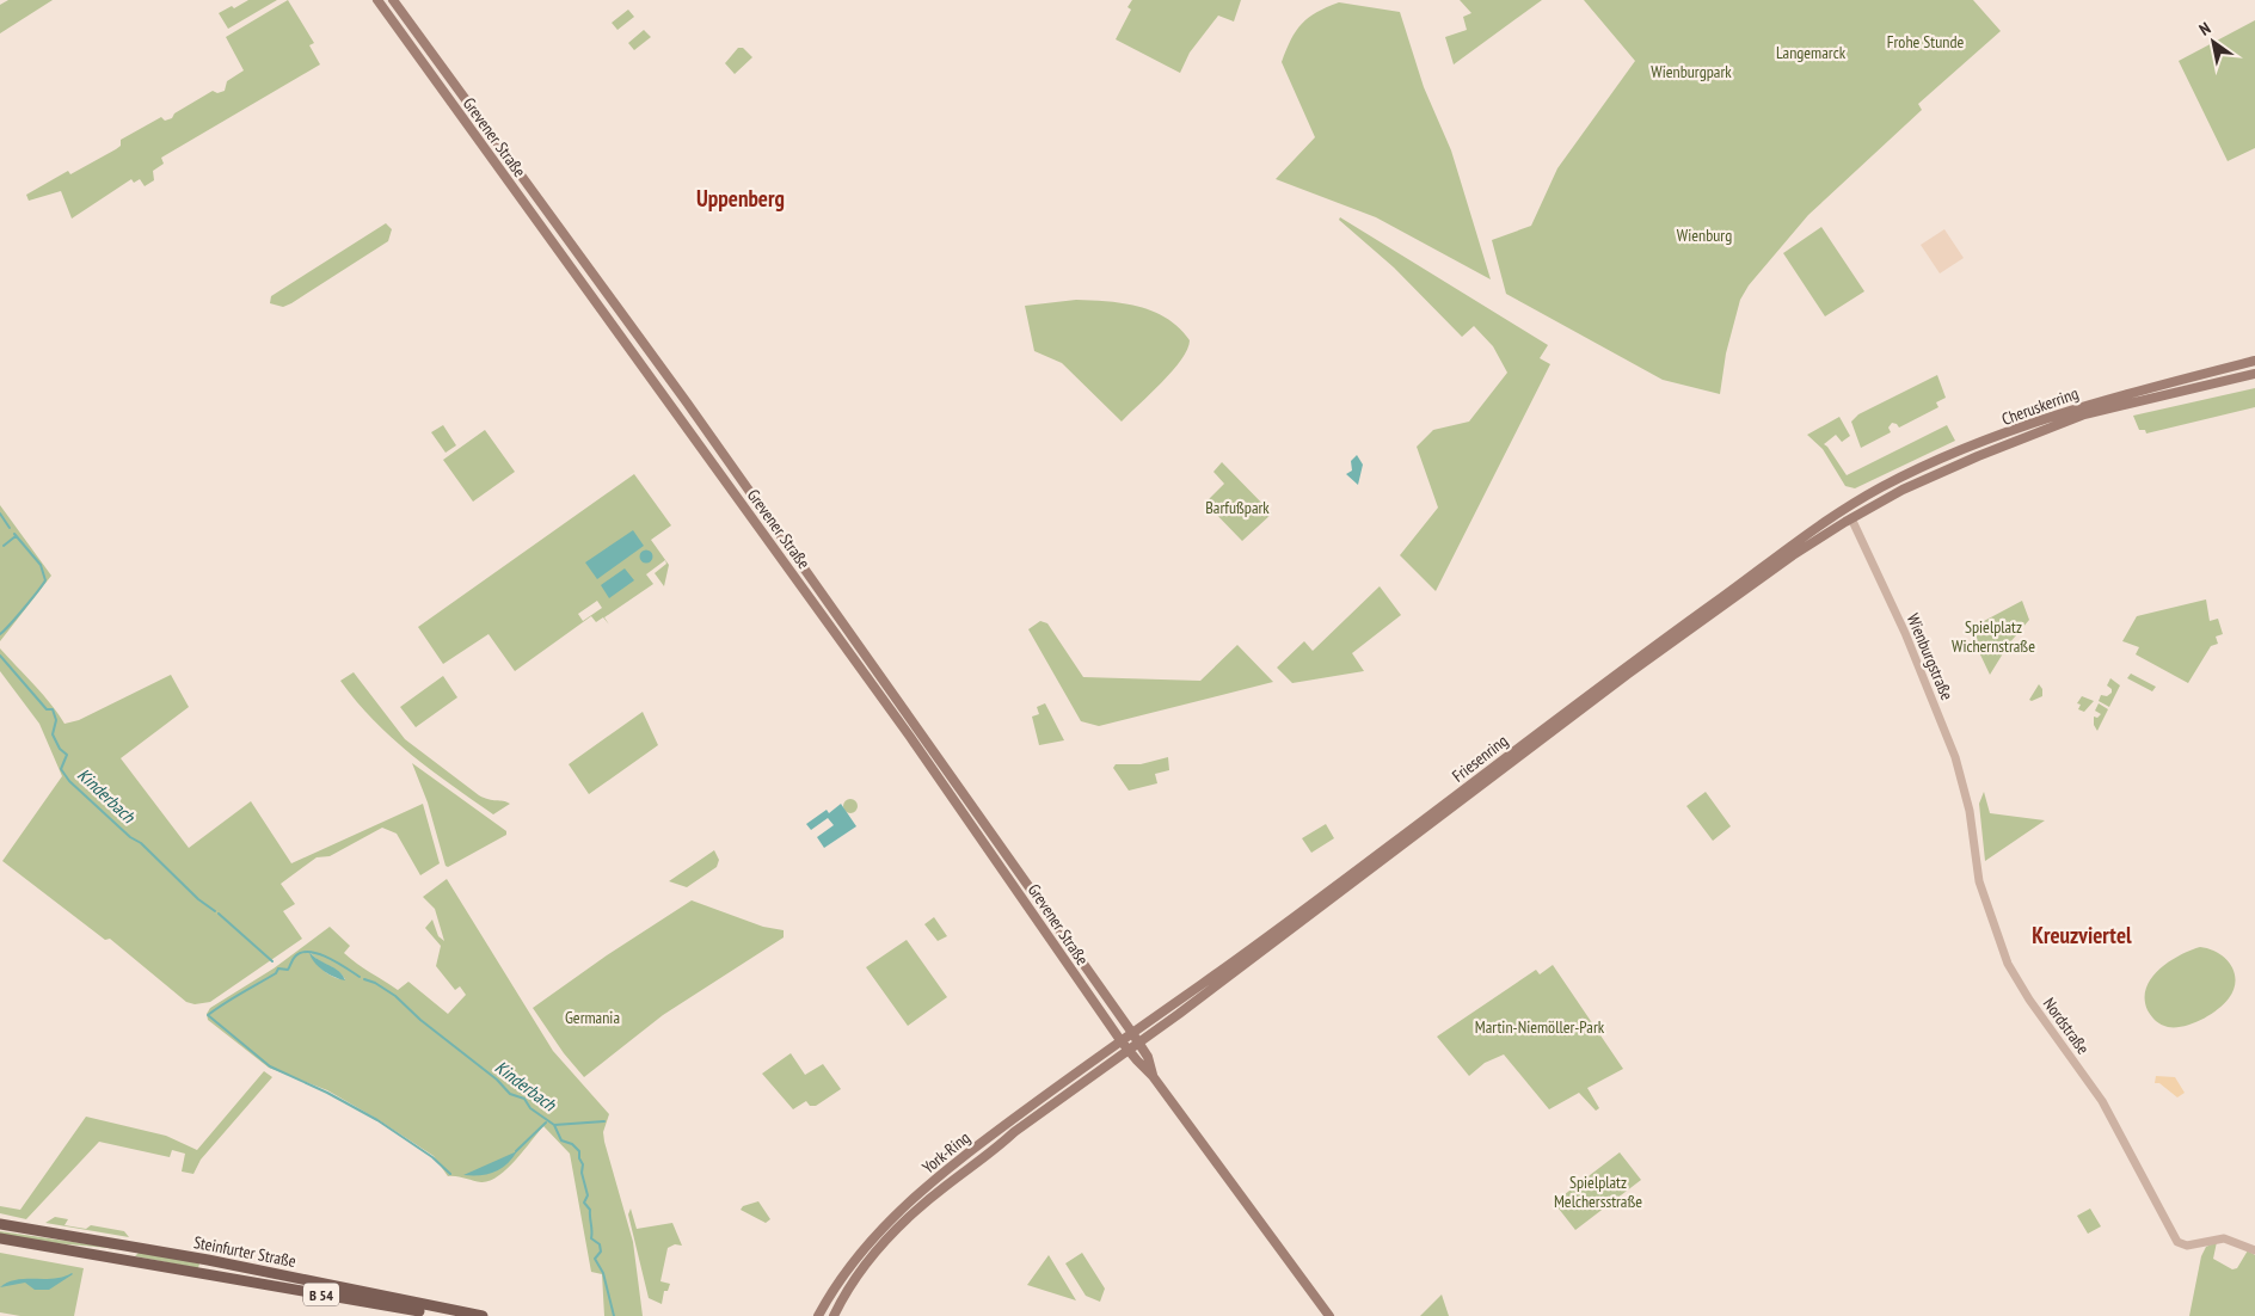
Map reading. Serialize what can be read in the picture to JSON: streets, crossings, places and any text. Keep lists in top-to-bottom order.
{
  "streets": {
    "main road": [
      "Grevener Straße",
      "Cheruskerring",
      "Friesenring",
      "York-Ring",
      "Steinfurter Straße",
      "B 54"
    ],
    "street": ["Wienburgstraße", "Nordstraße"]
  },
  "crossings": [
    ["Grevener Straße", "Friesenring"],
    ["Grevener Straße", "York-Ring"],
    ["Cheruskerring", "Wienburgstraße"],
    ["Cheruskerring", "Friesenring"],
    ["Wienburgstraße", "Friesenring"],
    ["Wienburgstraße", "Nordstraße"],
    ["Friesenring", "York-Ring"]
  ],
  "districts": ["Uppenberg", "Kreuzviertel"],
  "water": ["Kinderbach"],
  "parks": [
    "Frohe Stunde",
    "Langemarck",
    "Wienburgpark",
    "Wienburg",
    "Barfußpark",
    "Spielplatz Wichernstraße",
    "Germania",
    "Martin-Niemöller-Park",
    "Spielplatz Melchersstraße"
  ],
  "north": "top left"
}
